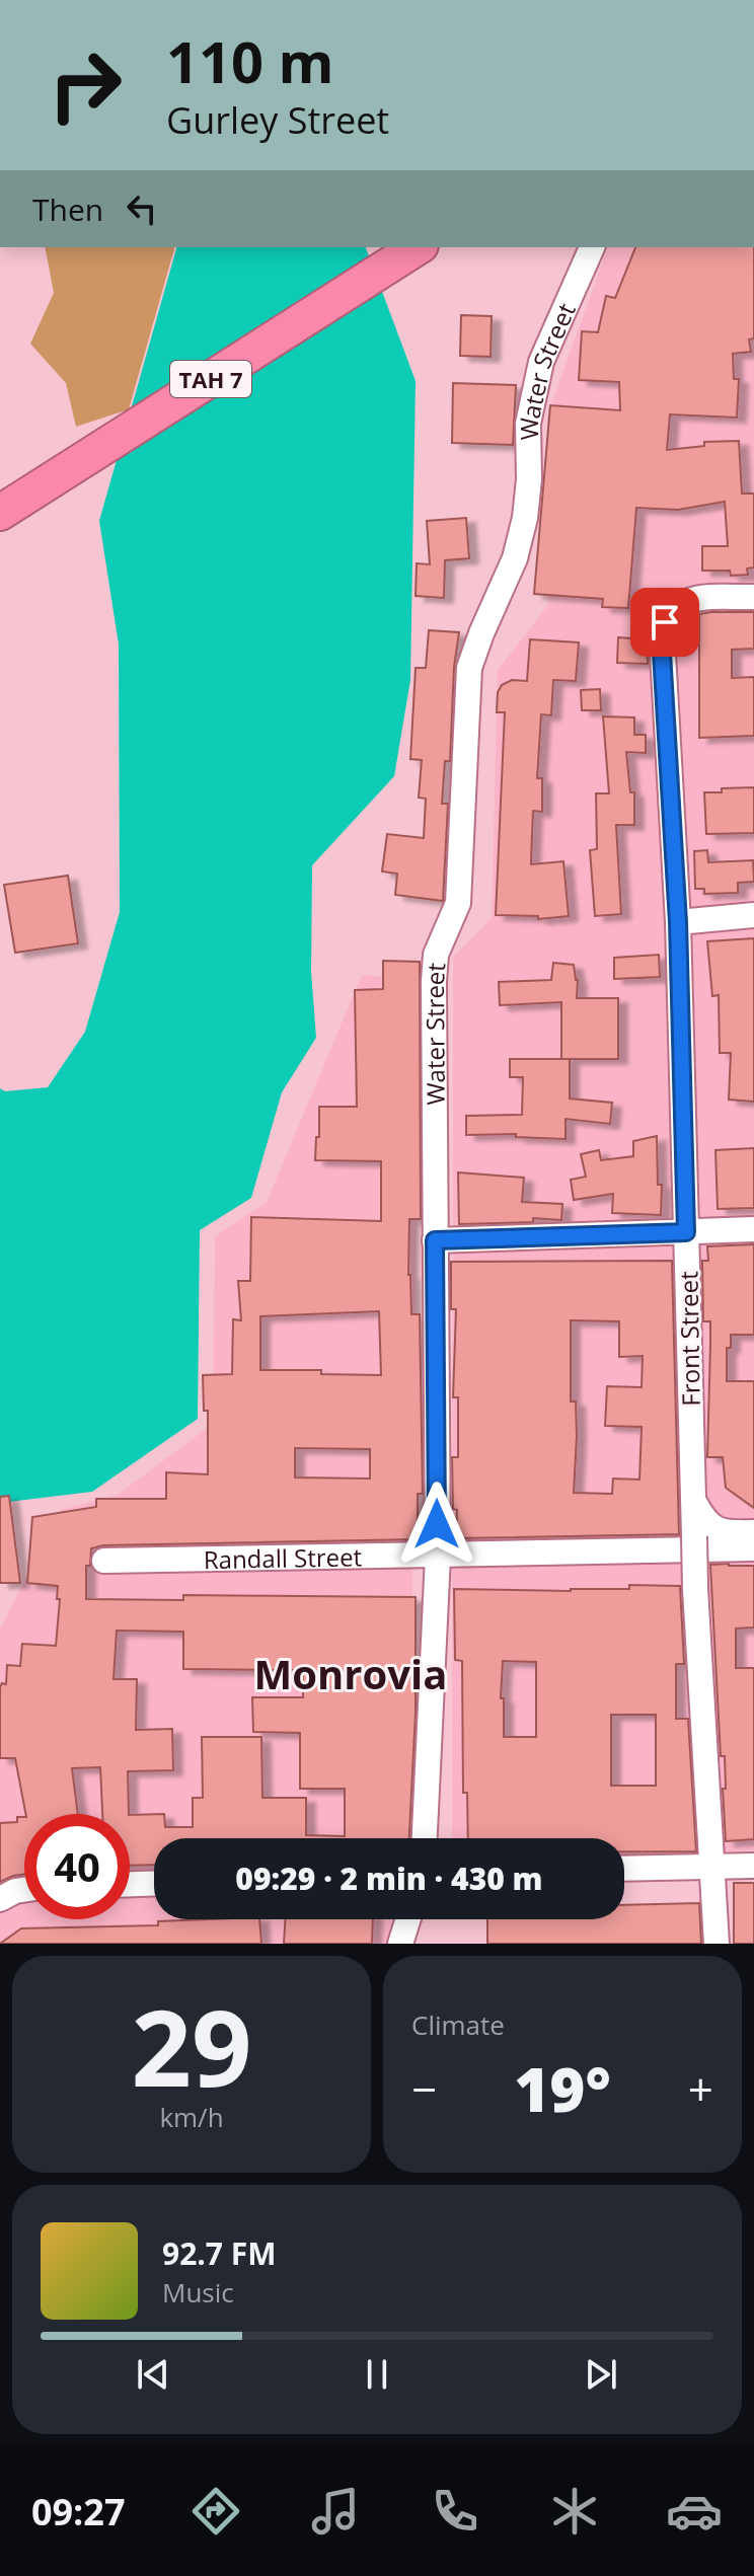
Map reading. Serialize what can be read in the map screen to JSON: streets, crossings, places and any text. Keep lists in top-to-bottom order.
{
  "streets": {
    "highway": ["TAH 7"],
    "street": ["Water Street", "Front Street", "Randall Street"]
  },
  "crossings": [
    ["Water Street", "Randall Street"]
  ],
  "districts": ["Monrovia"],
  "page": {
    "turn": ["110 m", "Gurley Street"],
    "then": "Then",
    "limit": "40",
    "trip": "09:29 · 2 min · 430 m",
    "tile": [
      ["29", "km/h"],
      "Climate"
    ],
    "heat": ["−", "19°", "+"],
    "song": ["92.7 FM", "Music"],
    "tabs": "09:27"
  }
}
